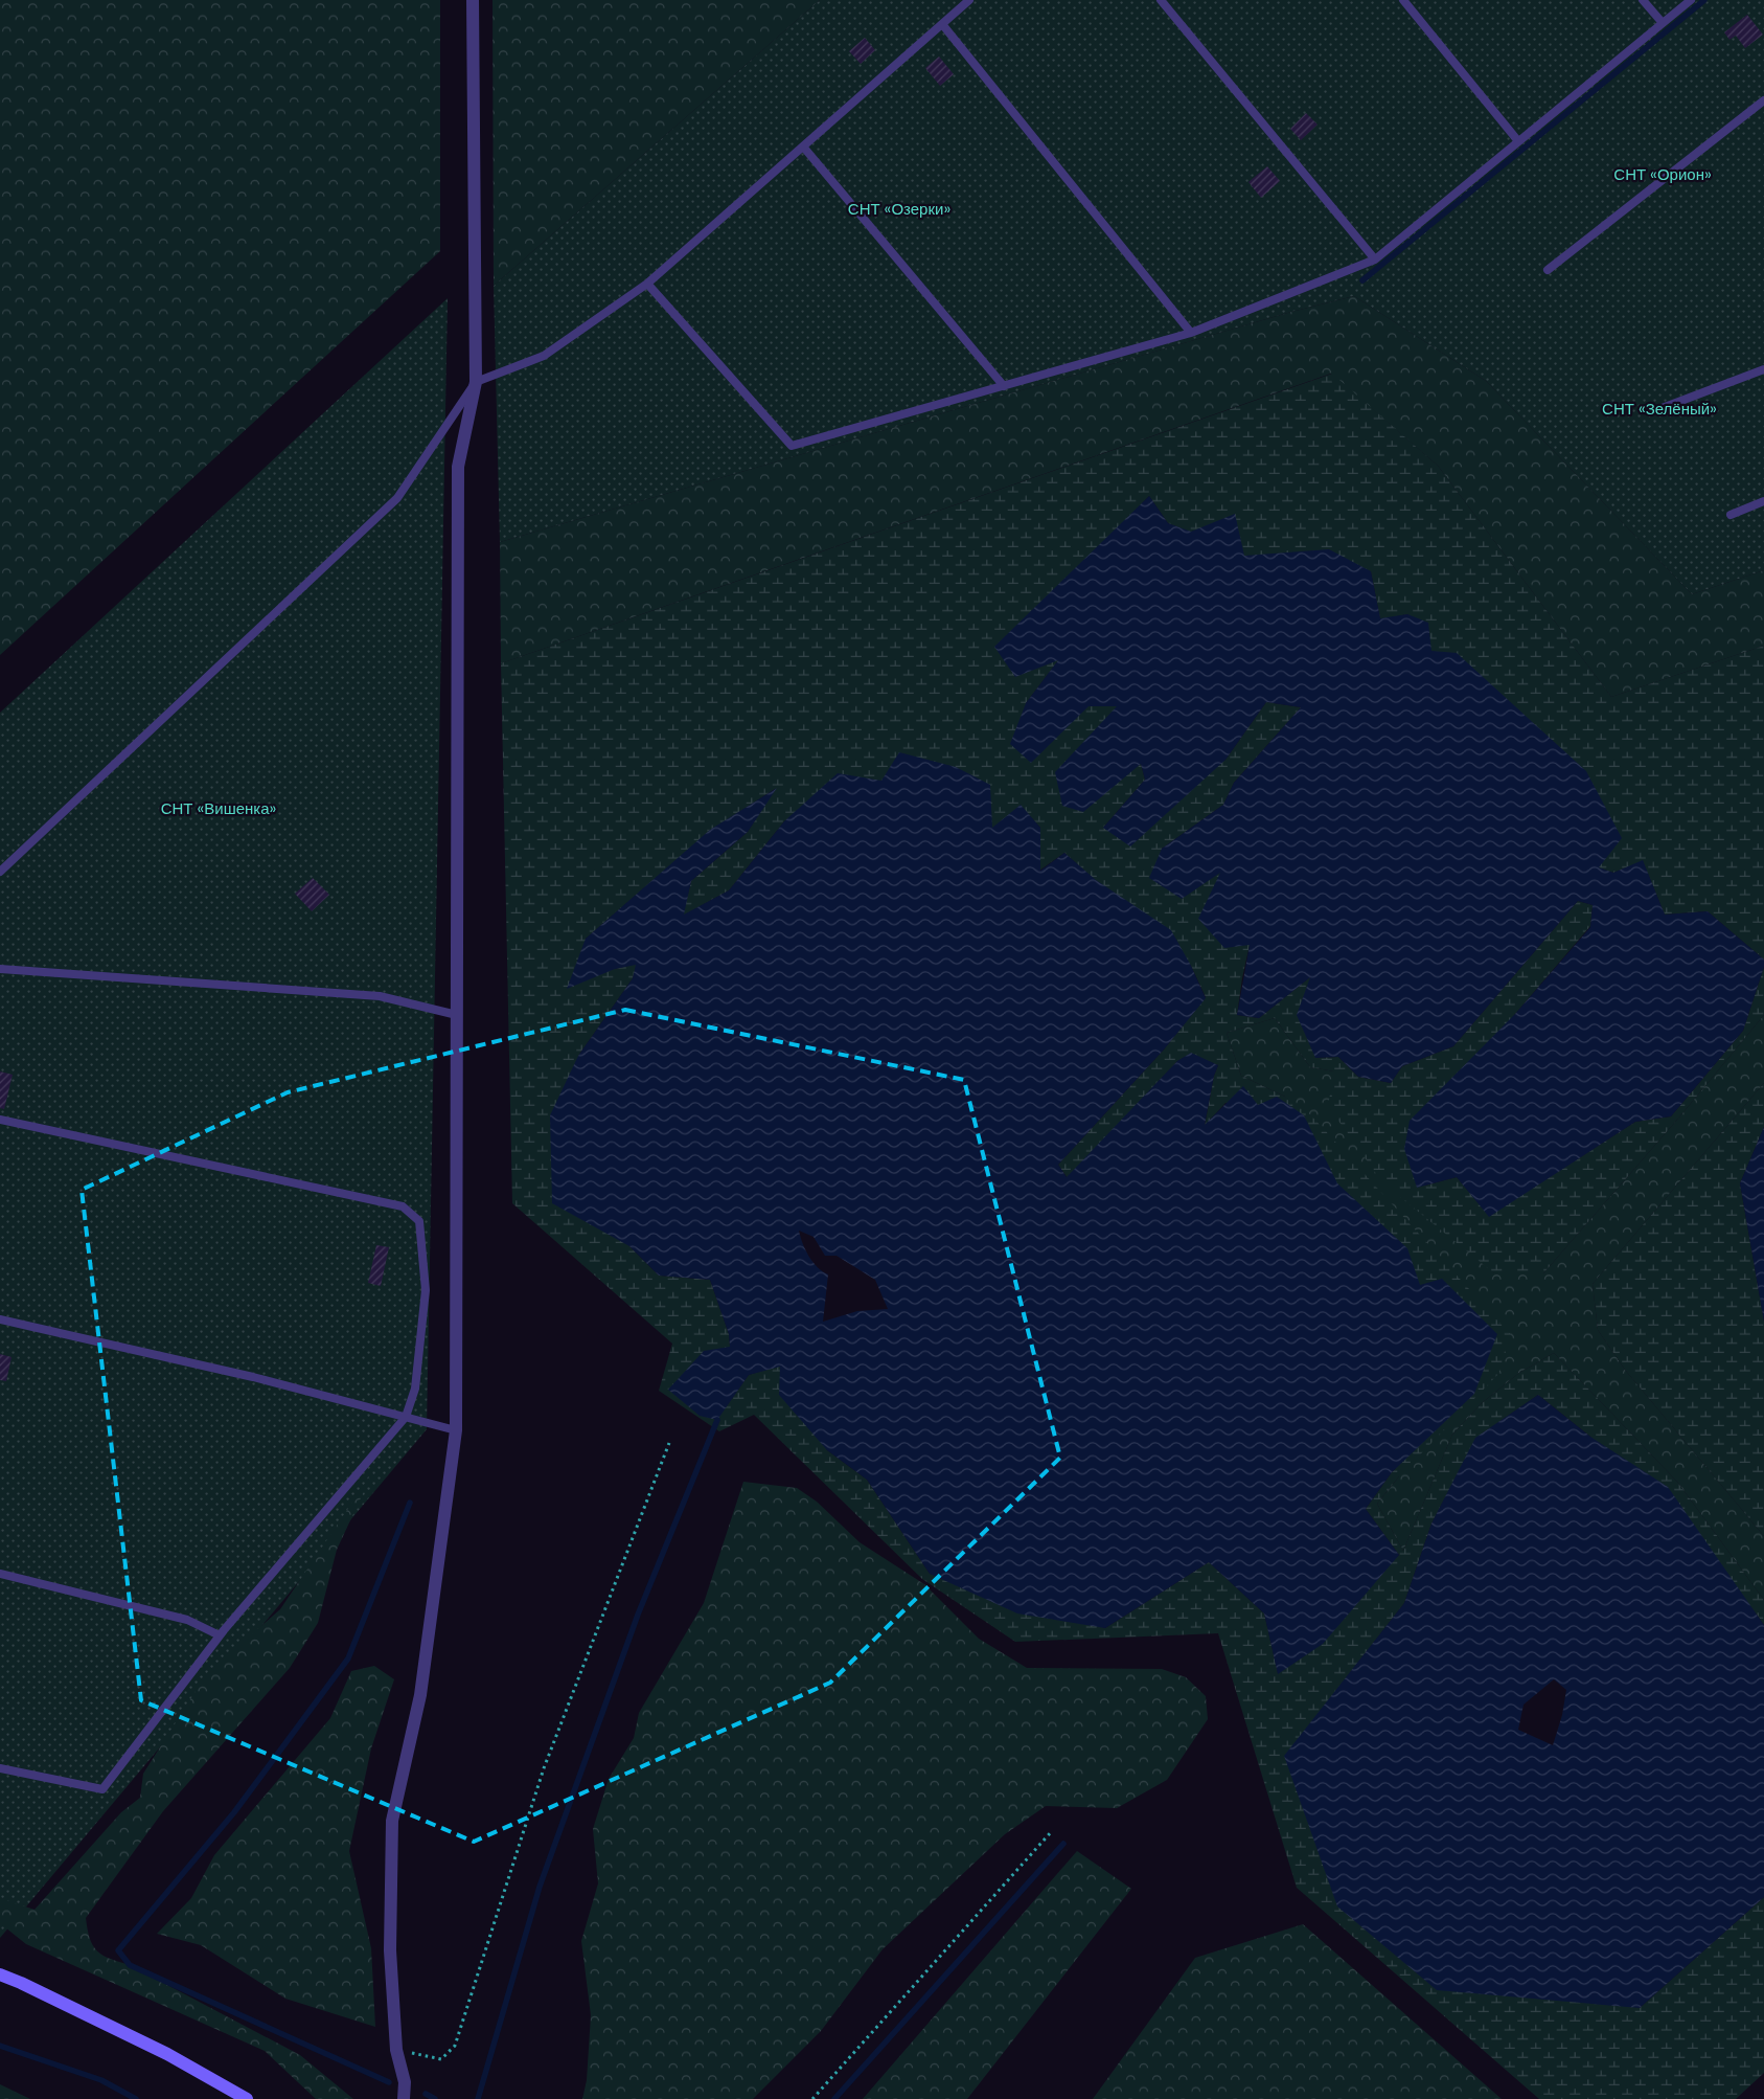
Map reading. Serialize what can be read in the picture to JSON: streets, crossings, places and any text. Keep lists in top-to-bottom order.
{
  "parks": [
    "СНТ «Орион»",
    "СНТ «Озерки»",
    "СНТ «Зелёный»",
    "СНТ «Вишенка»"
  ]
}
